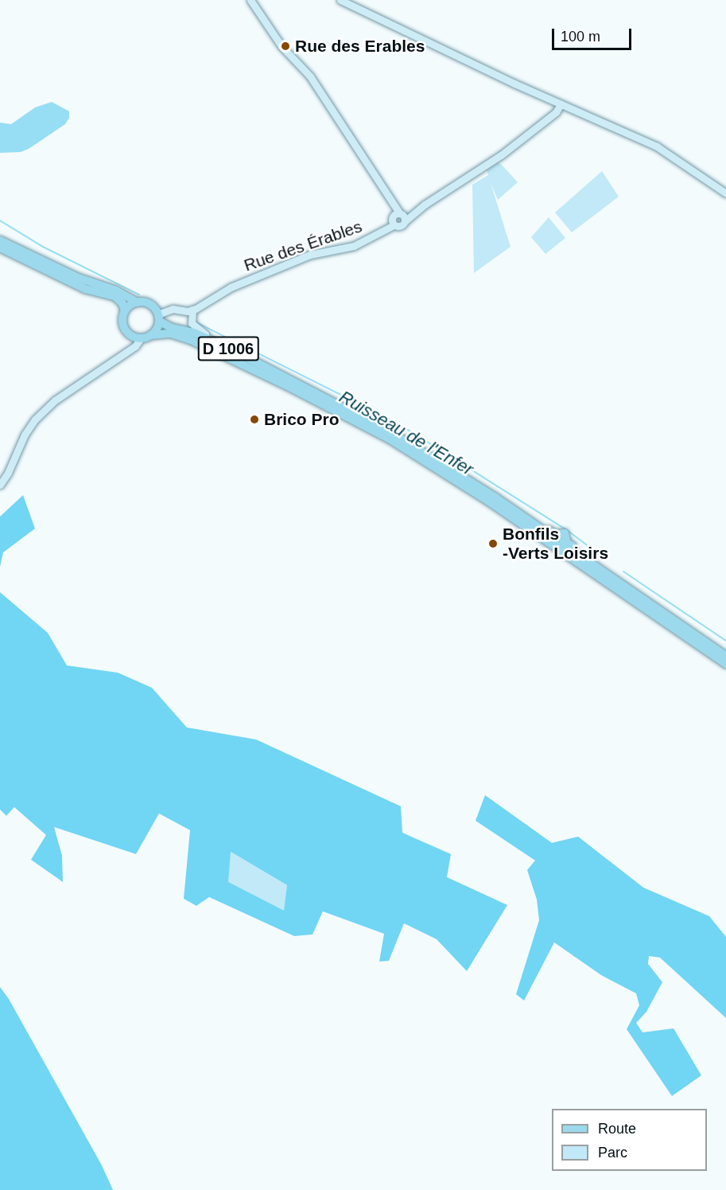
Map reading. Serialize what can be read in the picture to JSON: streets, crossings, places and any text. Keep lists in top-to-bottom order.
{
  "streets": {
    "main road": ["D 1006"],
    "street": ["Rue des Érables"]
  },
  "crossings": [
    ["Rue des Érables", "D 1006"]
  ],
  "water": ["Ruisseau de l'Enfer"],
  "places": ["Rue des Erables", "Brico Pro", "Bonfils -Verts Loisirs"],
  "legend": ["Route", "Parc"],
  "scale_bar": "100 m"
}
